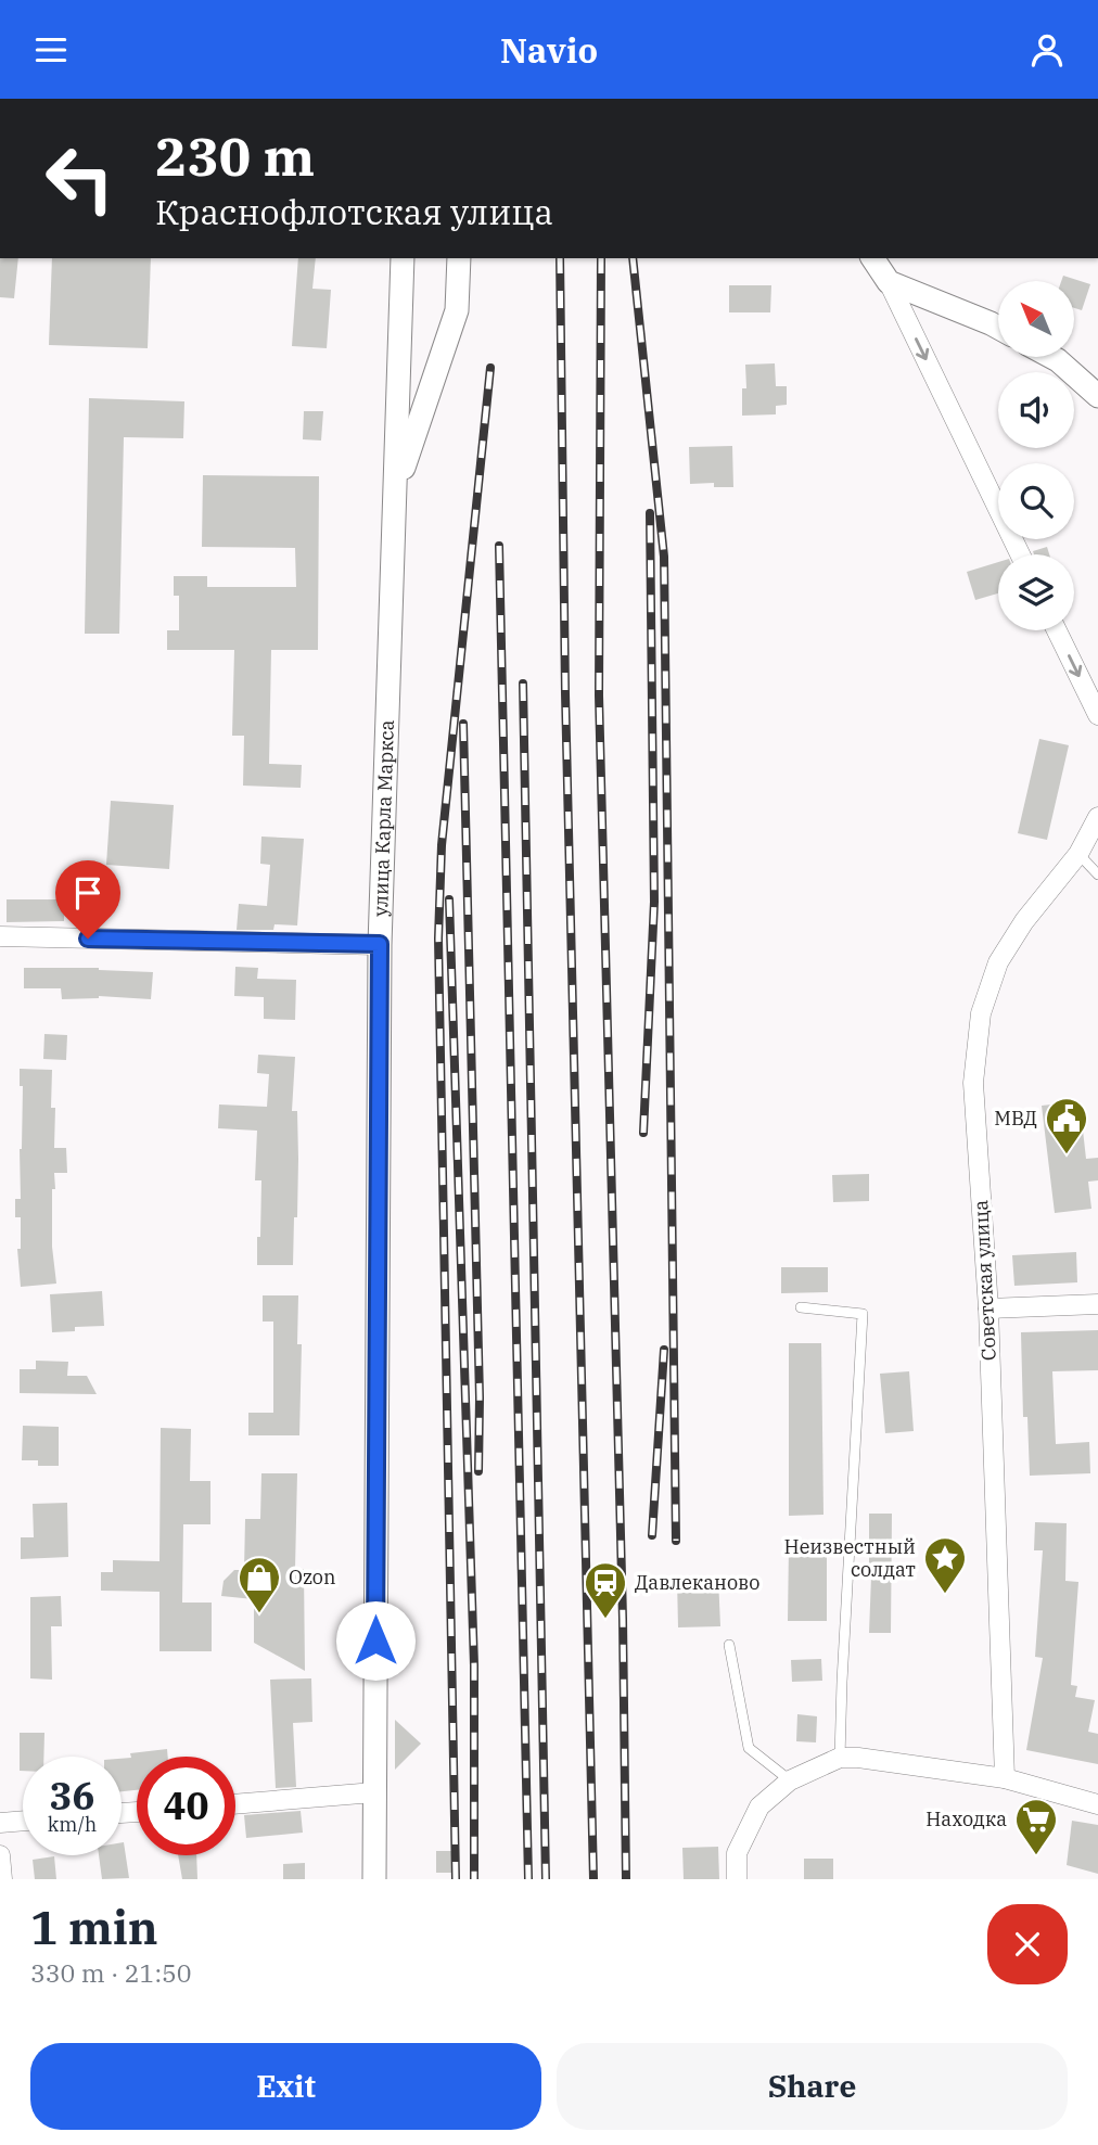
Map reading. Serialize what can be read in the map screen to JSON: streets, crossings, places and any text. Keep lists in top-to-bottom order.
{
  "streets": {
    "street": ["улица Карла Маркса", "Советская улица"]
  },
  "places": {
    "public building": ["МВД"],
    "place": ["Неизвестный солдат"],
    "shop": ["Ozon"],
    "station": ["Давлеканово"],
    "supermarket": ["Находка"]
  },
  "north": "top left",
  "page": {
    "header": "Navio",
    "turn": ["230 m", "Краснофлотская улица"],
    "speed": "36 km/h",
    "limit": "40",
    "heading": ["1 min", "330 m · 21:50"],
    "buttons": ["Exit", "Share"]
  }
}
